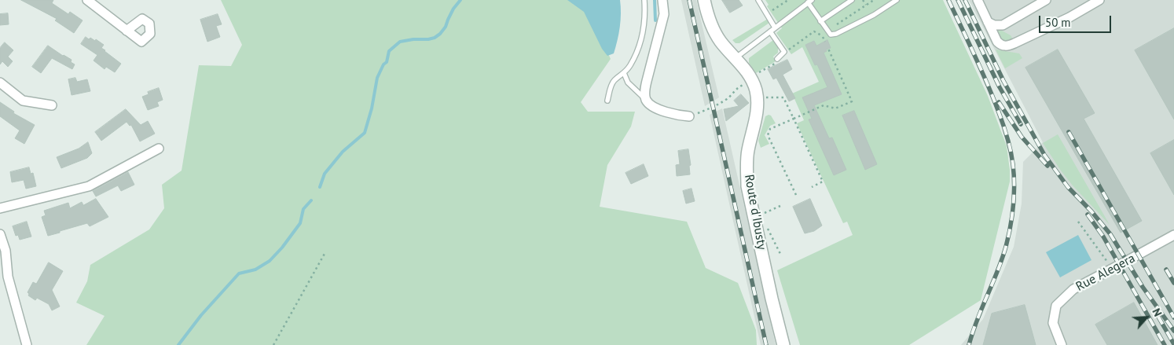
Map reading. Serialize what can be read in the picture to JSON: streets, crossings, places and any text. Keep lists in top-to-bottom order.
{
  "streets": {
    "street": ["Route d'Ibusty", "Rue Alegera"]
  },
  "scale_bar": "50 m",
  "north": "top right"
}
